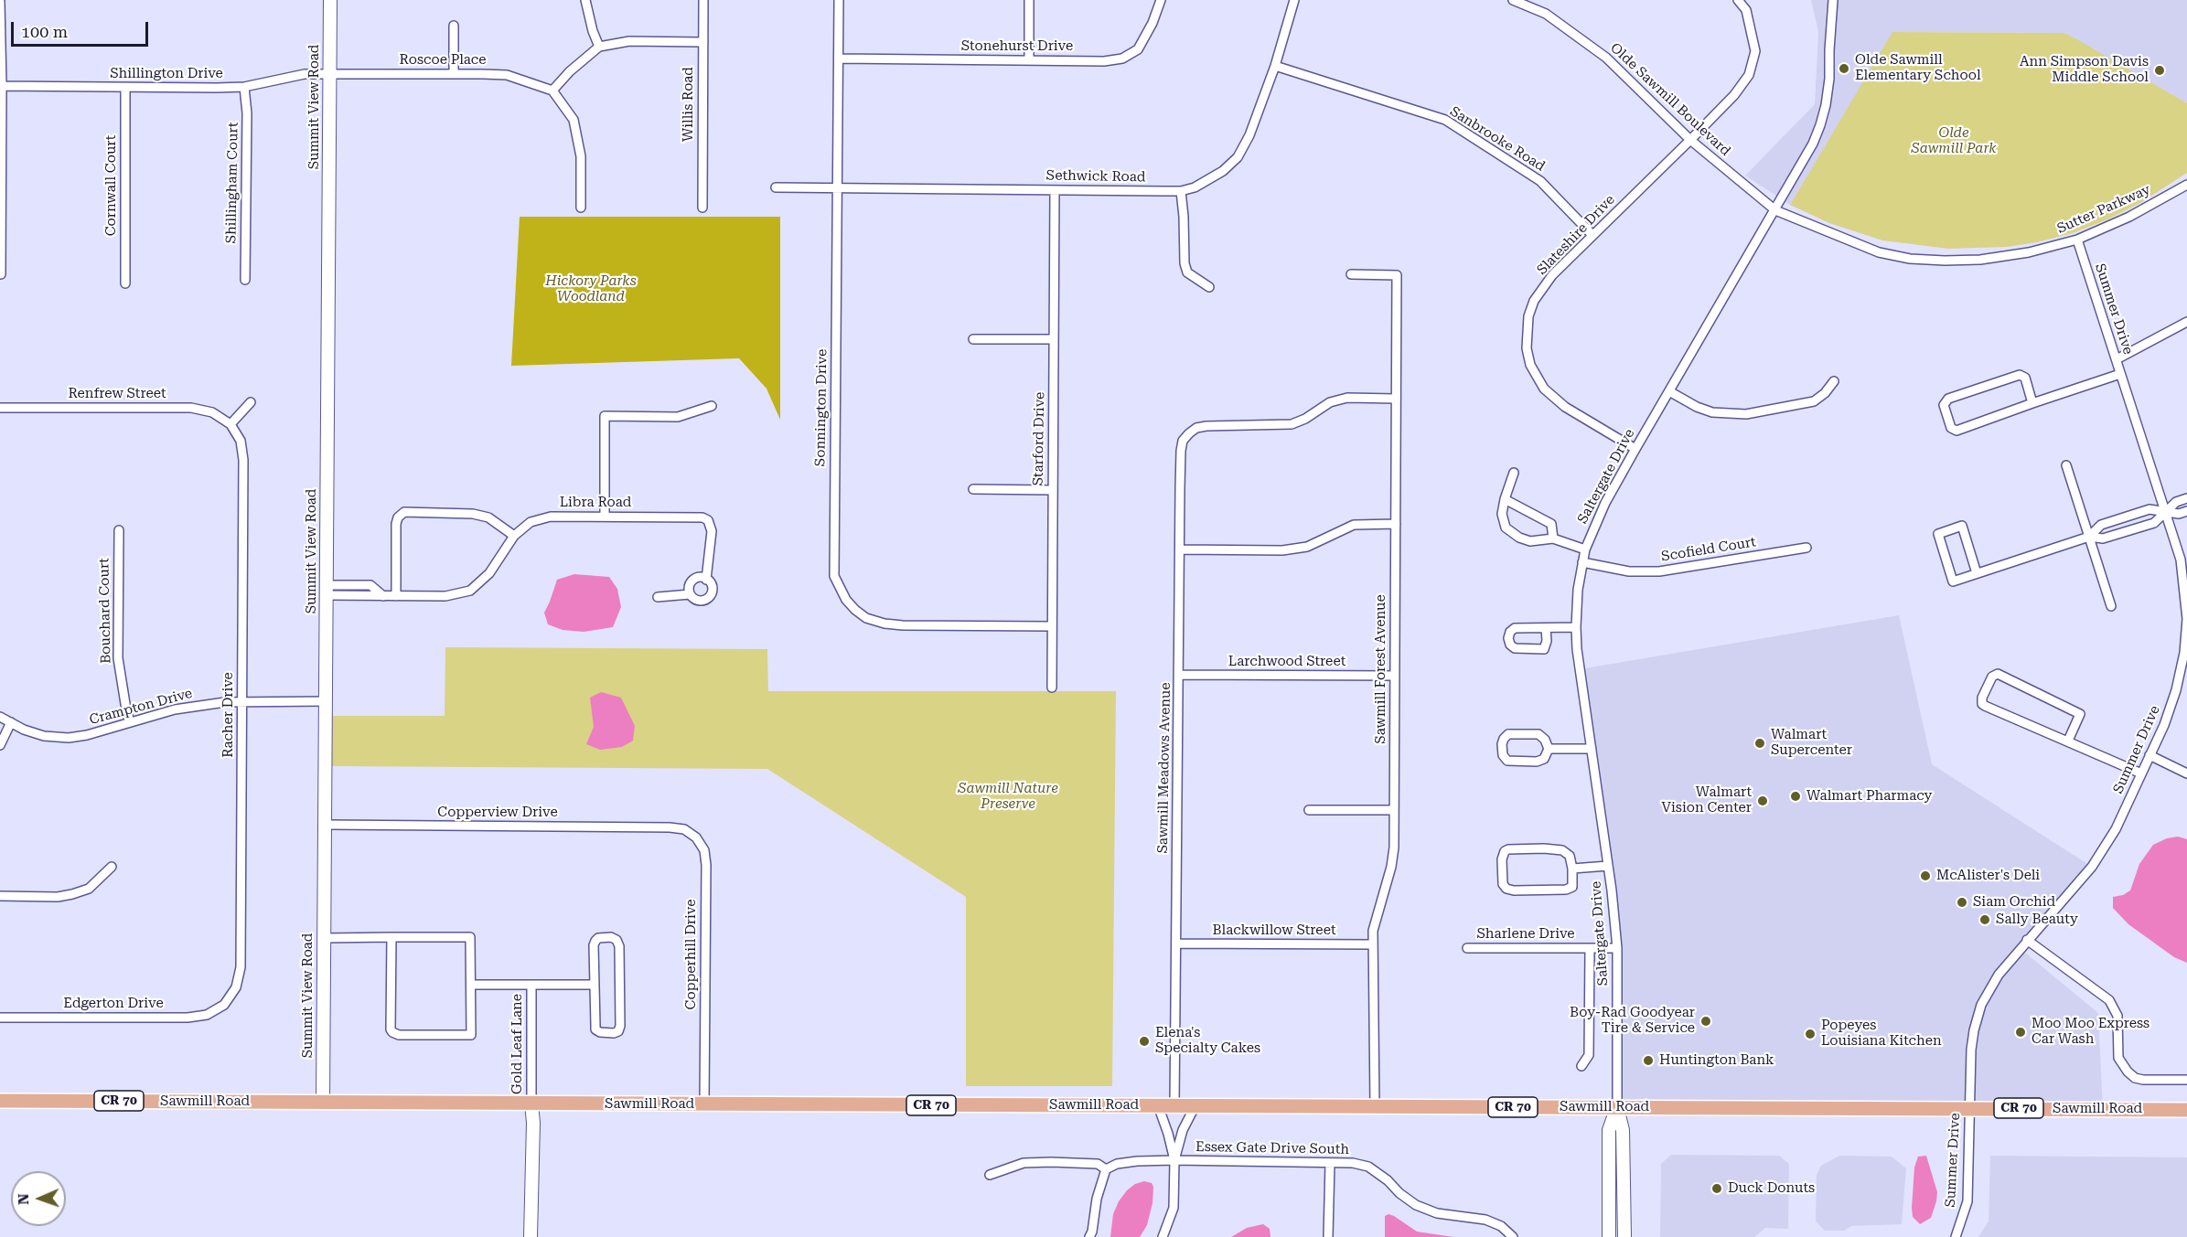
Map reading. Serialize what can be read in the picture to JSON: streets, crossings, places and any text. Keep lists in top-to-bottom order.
{
  "streets": {
    "main road": ["CR 70", "Sawmill Road"],
    "street": [
      "Stonehurst Drive",
      "Roscoe Place",
      "Shillington Drive",
      "Olde Sawmill Boulevard",
      "Willis Road",
      "Summit View Road",
      "Sanbrooke Road",
      "Sethwick Road",
      "Shillingham Court",
      "Cornwall Court",
      "Sutter Parkway",
      "Slateshire Drive",
      "Summer Drive",
      "Renfrew Street",
      "Sonnington Drive",
      "Starford Drive",
      "Saltergate Drive",
      "Libra Road",
      "Scofield Court",
      "Bouchard Court",
      "Larchwood Street",
      "Sawmill Forest Avenue",
      "Crampton Drive",
      "Racher Drive",
      "Sawmill Meadows Avenue",
      "Copperview Drive",
      "Blackwillow Street",
      "Sharlene Drive",
      "Copperhill Drive",
      "Edgerton Drive",
      "Gold Leaf Lane",
      "Essex Gate Drive South"
    ]
  },
  "crossings": [
    ["Stonehurst Drive", "Sonnington Drive"],
    ["Roscoe Place", "Shillington Drive"],
    ["Roscoe Place", "Summit View Road"],
    ["Shillington Drive", "Summit View Road"],
    ["Shillington Drive", "Shillingham Court"],
    ["Shillington Drive", "Cornwall Court"],
    ["Olde Sawmill Boulevard", "Sutter Parkway"],
    ["Olde Sawmill Boulevard", "Slateshire Drive"],
    ["Olde Sawmill Boulevard", "Saltergate Drive"],
    ["Summit View Road", "Libra Road"],
    ["Summit View Road", "Crampton Drive"],
    ["Summit View Road", "Copperview Drive"],
    ["Summit View Road", "Sawmill Road"],
    ["Sanbrooke Road", "Sethwick Road"],
    ["Sanbrooke Road", "Slateshire Drive"],
    ["Sethwick Road", "Sonnington Drive"],
    ["Sethwick Road", "Starford Drive"],
    ["Sutter Parkway", "Summer Drive"],
    ["Sutter Parkway", "Saltergate Drive"],
    ["Slateshire Drive", "Saltergate Drive"],
    ["Summer Drive", "Sawmill Road"],
    ["Renfrew Street", "Racher Drive"],
    ["Sonnington Drive", "Starford Drive"],
    ["Saltergate Drive", "Scofield Court"],
    ["Saltergate Drive", "Sharlene Drive"],
    ["Saltergate Drive", "Sawmill Road"],
    ["Bouchard Court", "Crampton Drive"],
    ["Larchwood Street", "Sawmill Forest Avenue"],
    ["Larchwood Street", "Sawmill Meadows Avenue"],
    ["Sawmill Forest Avenue", "Sawmill Meadows Avenue"],
    ["Sawmill Forest Avenue", "Blackwillow Street"],
    ["Sawmill Forest Avenue", "Sawmill Road"],
    ["Crampton Drive", "Racher Drive"],
    ["Racher Drive", "Edgerton Drive"],
    ["Sawmill Meadows Avenue", "Blackwillow Street"],
    ["Sawmill Meadows Avenue", "Sawmill Road"],
    ["Copperview Drive", "Copperhill Drive"],
    ["Copperhill Drive", "Sawmill Road"],
    ["Gold Leaf Lane", "Sawmill Road"]
  ],
  "parks": ["Olde Sawmill Park", "Hickory Parks Woodland", "Sawmill Nature Preserve"],
  "places": [
    "Olde Sawmill Elementary School",
    "Ann Simpson Davis Middle School",
    "Walmart Supercenter",
    "Walmart Pharmacy",
    "Walmart Vision Center",
    "McAlister's Deli",
    "Siam Orchid",
    "Sally Beauty",
    "Boy-Rad Goodyear Tire & Service",
    "Moo Moo Express Car Wash",
    "Popeyes Louisiana Kitchen",
    "Elena's Specialty Cakes",
    "Huntington Bank",
    "Duck Donuts"
  ],
  "scale_bar": "100 m",
  "north": "left"
}
